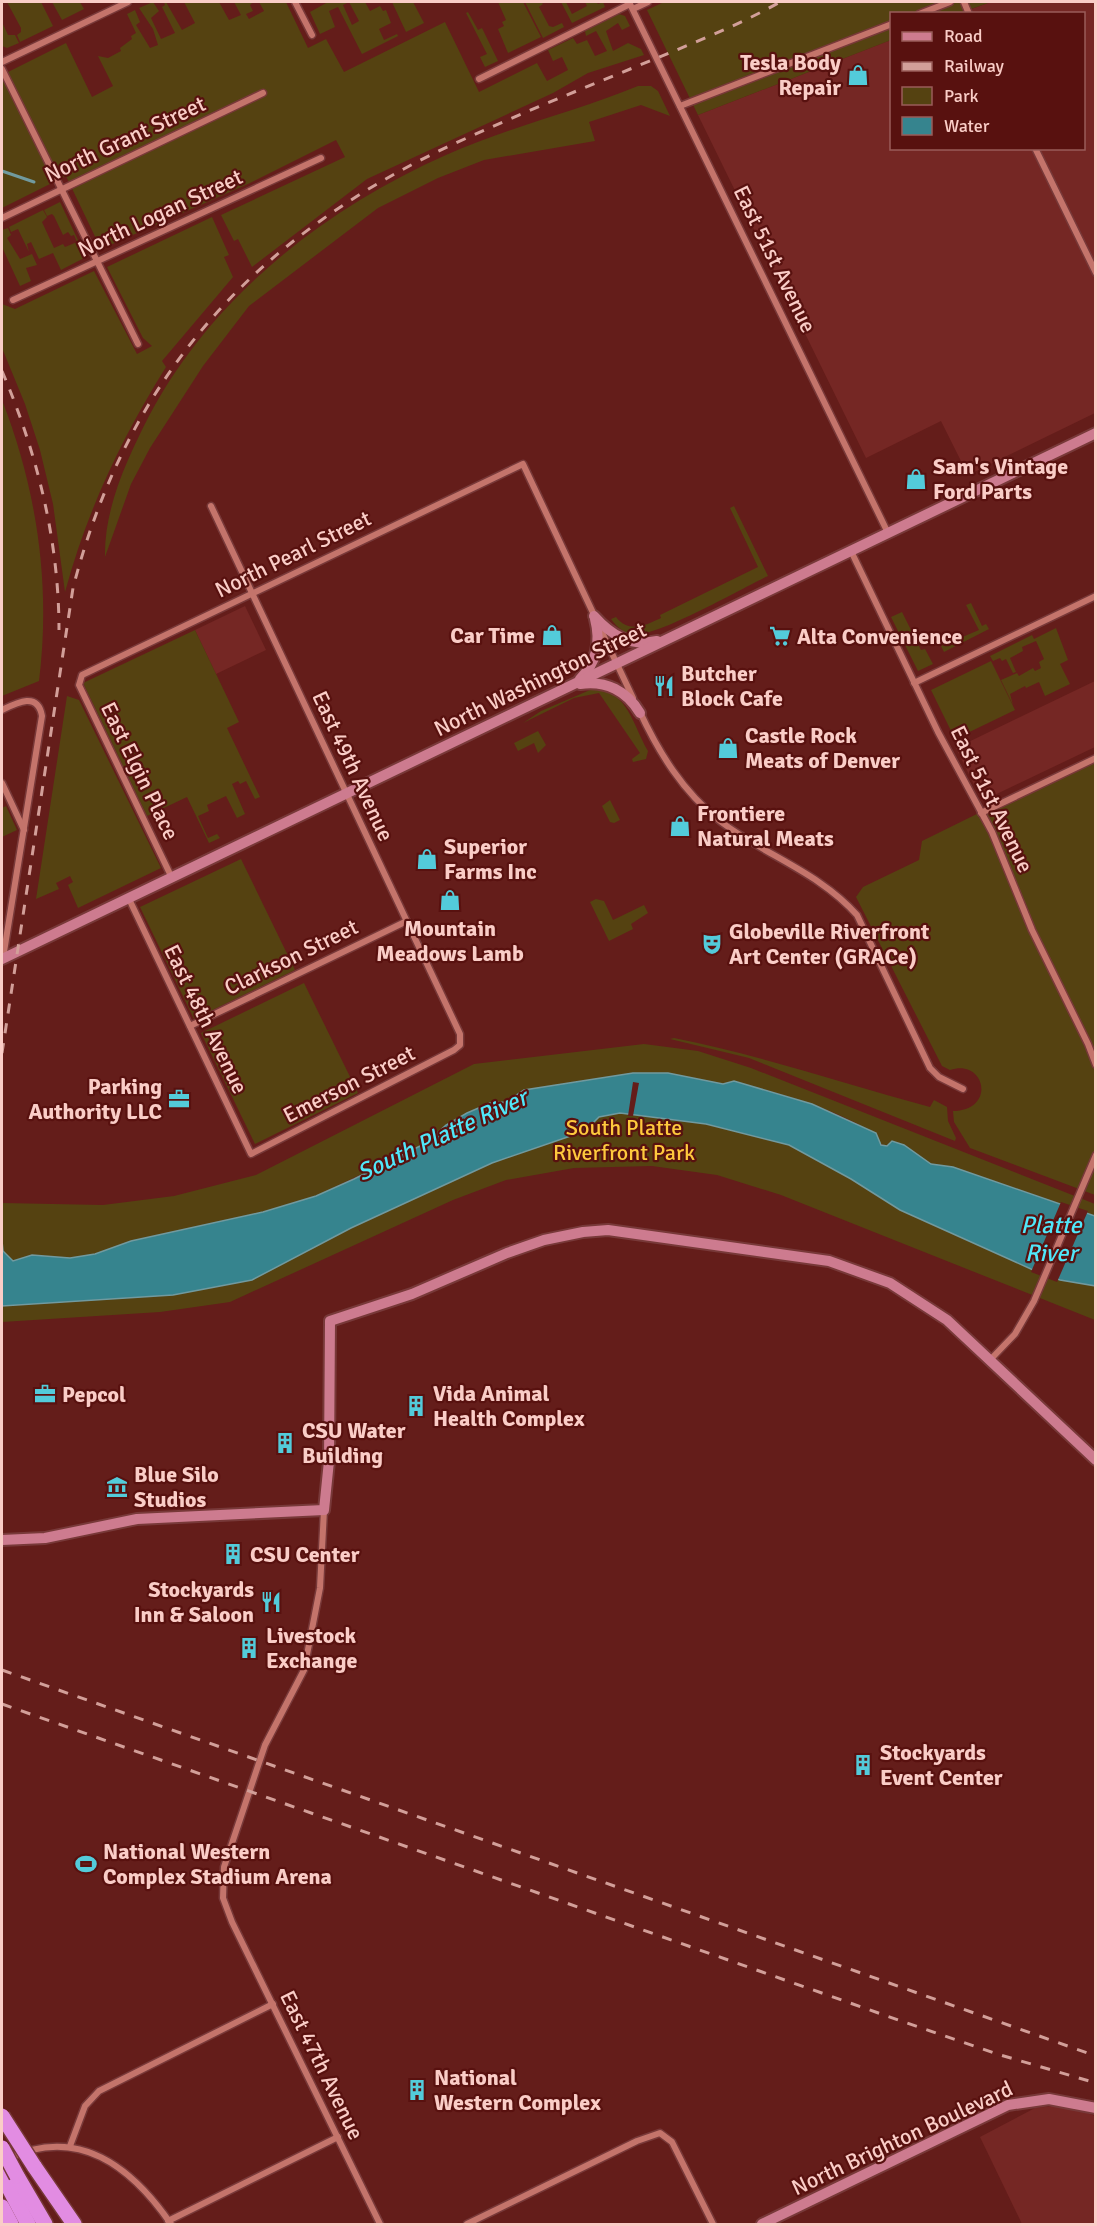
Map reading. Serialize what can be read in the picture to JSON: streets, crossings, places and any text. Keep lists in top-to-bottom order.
{
  "streets": {
    "main road": ["North Washington Street", "North Brighton Boulevard"],
    "street": [
      "North Grant Street",
      "North Logan Street",
      "East 51st Avenue",
      "North Pearl Street",
      "East 49th Avenue",
      "East Elgin Place",
      "Clarkson Street",
      "East 48th Avenue",
      "Emerson Street",
      "East 47th Avenue"
    ]
  },
  "crossings": [
    ["East 51st Avenue", "North Washington Street"],
    ["North Pearl Street", "East 49th Avenue"],
    ["North Pearl Street", "East Elgin Place"],
    ["North Washington Street", "East 49th Avenue"],
    ["North Washington Street", "East Elgin Place"],
    ["North Washington Street", "East 48th Avenue"],
    ["East 49th Avenue", "Clarkson Street"],
    ["East 49th Avenue", "Emerson Street"],
    ["Clarkson Street", "East 48th Avenue"],
    ["East 48th Avenue", "Emerson Street"]
  ],
  "water": ["South Platte River", "Platte River"],
  "parks": ["South Platte Riverfront Park"],
  "places": {
    "shop": [
      "Tesla Body Repair",
      "Sam's Vintage Ford Parts",
      "Car Time",
      "Castle Rock Meats of Denver",
      "Frontiere Natural Meats",
      "Superior Farms Inc",
      "Mountain Meadows Lamb"
    ],
    "supermarket": ["Alta Convenience"],
    "restaurant": ["Butcher Block Cafe", "Stockyards Inn & Saloon"],
    "theatre": ["Globeville Riverfront Art Center (GRACe)"],
    "office": ["Parking Authority LLC", "Pepcol"],
    "building": [
      "Vida Animal Health Complex",
      "CSU Water Building",
      "CSU Center",
      "Livestock Exchange",
      "Stockyards Event Center",
      "National Western Complex"
    ],
    "museum": ["Blue Silo Studios"],
    "sports": ["National Western Complex Stadium Arena"]
  },
  "legend": [
    "Road",
    "Railway",
    "Park",
    "Water"
  ]
}
